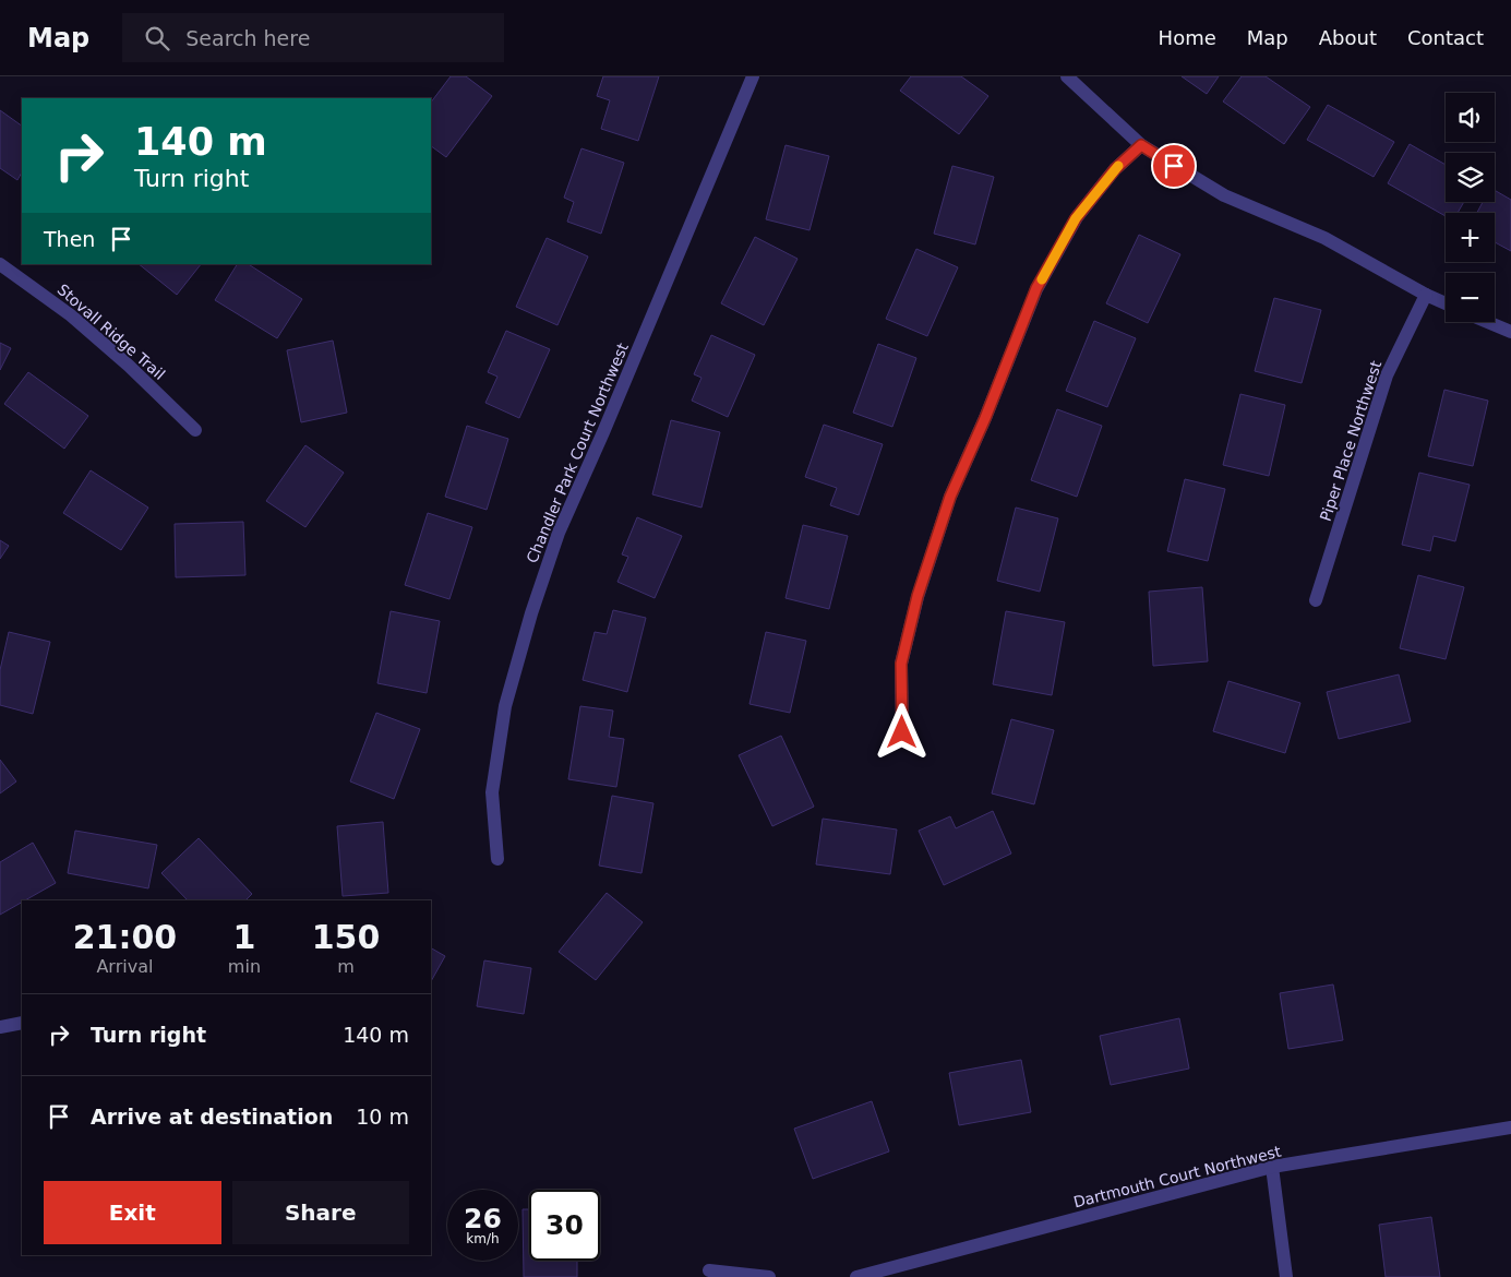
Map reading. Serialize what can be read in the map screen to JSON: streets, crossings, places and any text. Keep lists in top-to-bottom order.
{
  "streets": {
    "street": [
      "Stovall Ridge Trail",
      "Piper Place Northwest",
      "Chandler Park Court Northwest",
      "Dartmouth Court Northwest"
    ]
  },
  "page": {
    "header": "Map",
    "search": "Search here",
    "nav": [
      "Home",
      "Map",
      "About",
      "Contact"
    ],
    "map_buttons": ["+", "−"],
    "turn": ["140 m", "Turn right"],
    "then": "Then",
    "eta": [
      "21:00",
      "Arrival",
      "1",
      "min",
      "150",
      "m"
    ],
    "list": [
      {
        "name": "Turn right",
        "value": "140 m"
      },
      {
        "name": "Arrive at destination",
        "value": "10 m"
      }
    ],
    "buttons": ["Exit", "Share"],
    "speed": "26 km/h",
    "limit": "30"
  }
}
